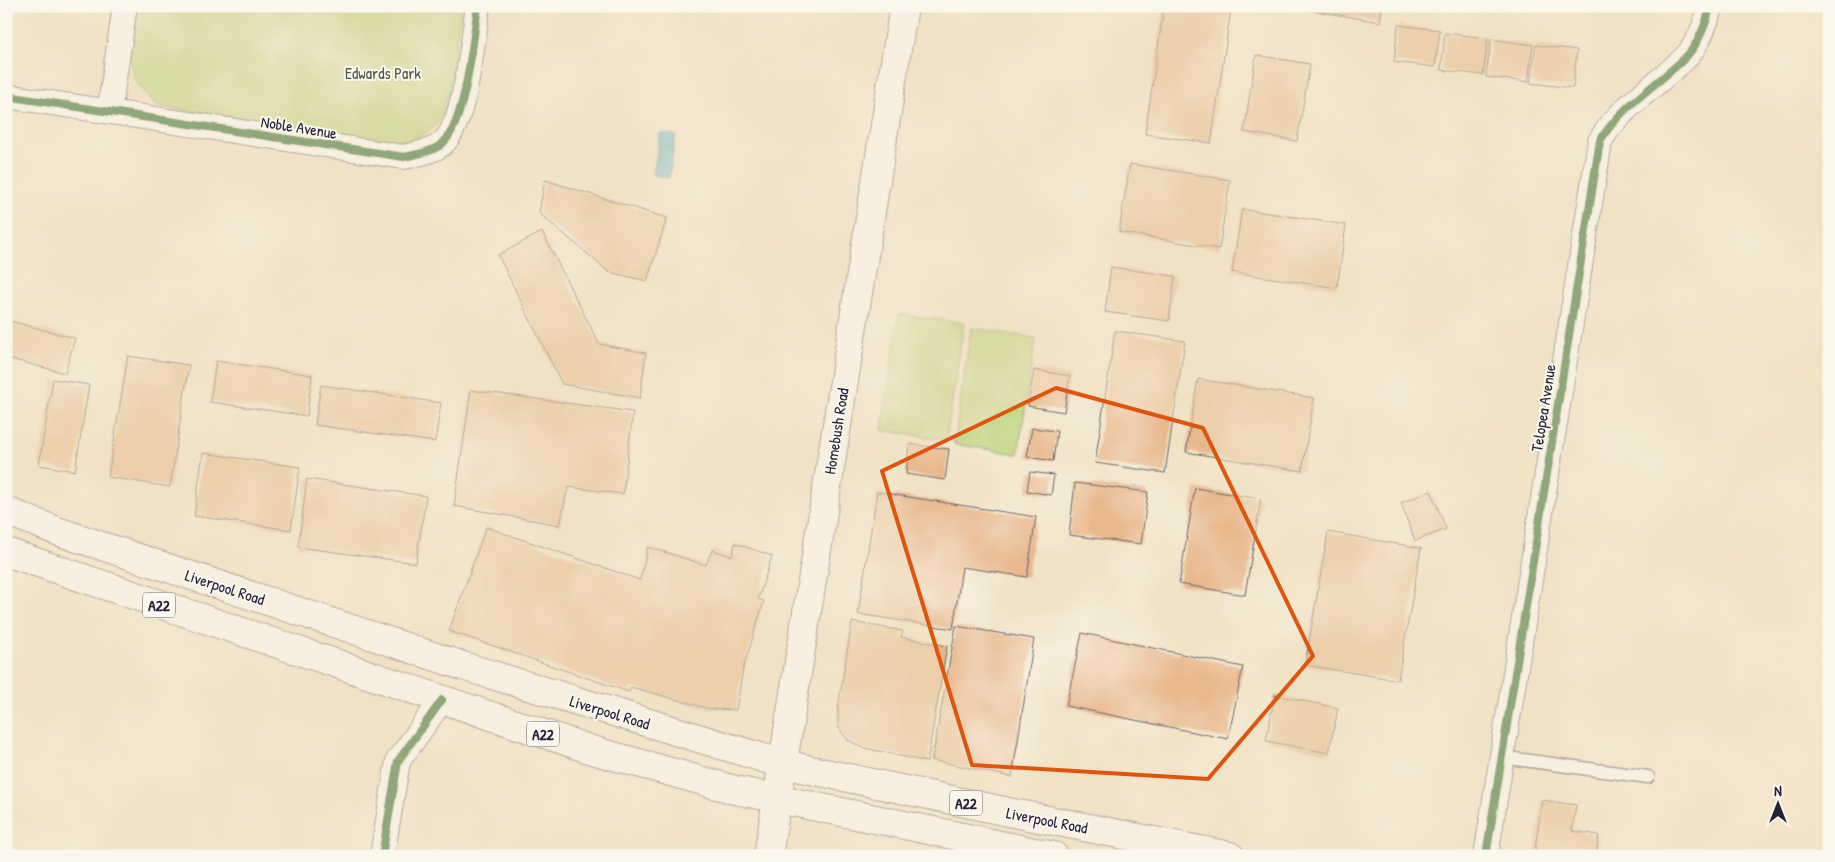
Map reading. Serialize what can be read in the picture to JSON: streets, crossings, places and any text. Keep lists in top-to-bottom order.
{
  "streets": {
    "main road": ["Homebush Road", "Liverpool Road", "A22"],
    "street": ["Noble Avenue", "Telopea Avenue"]
  },
  "crossings": [
    ["Homebush Road", "Liverpool Road"]
  ],
  "parks": ["Edwards Park"],
  "north": "top"
}
